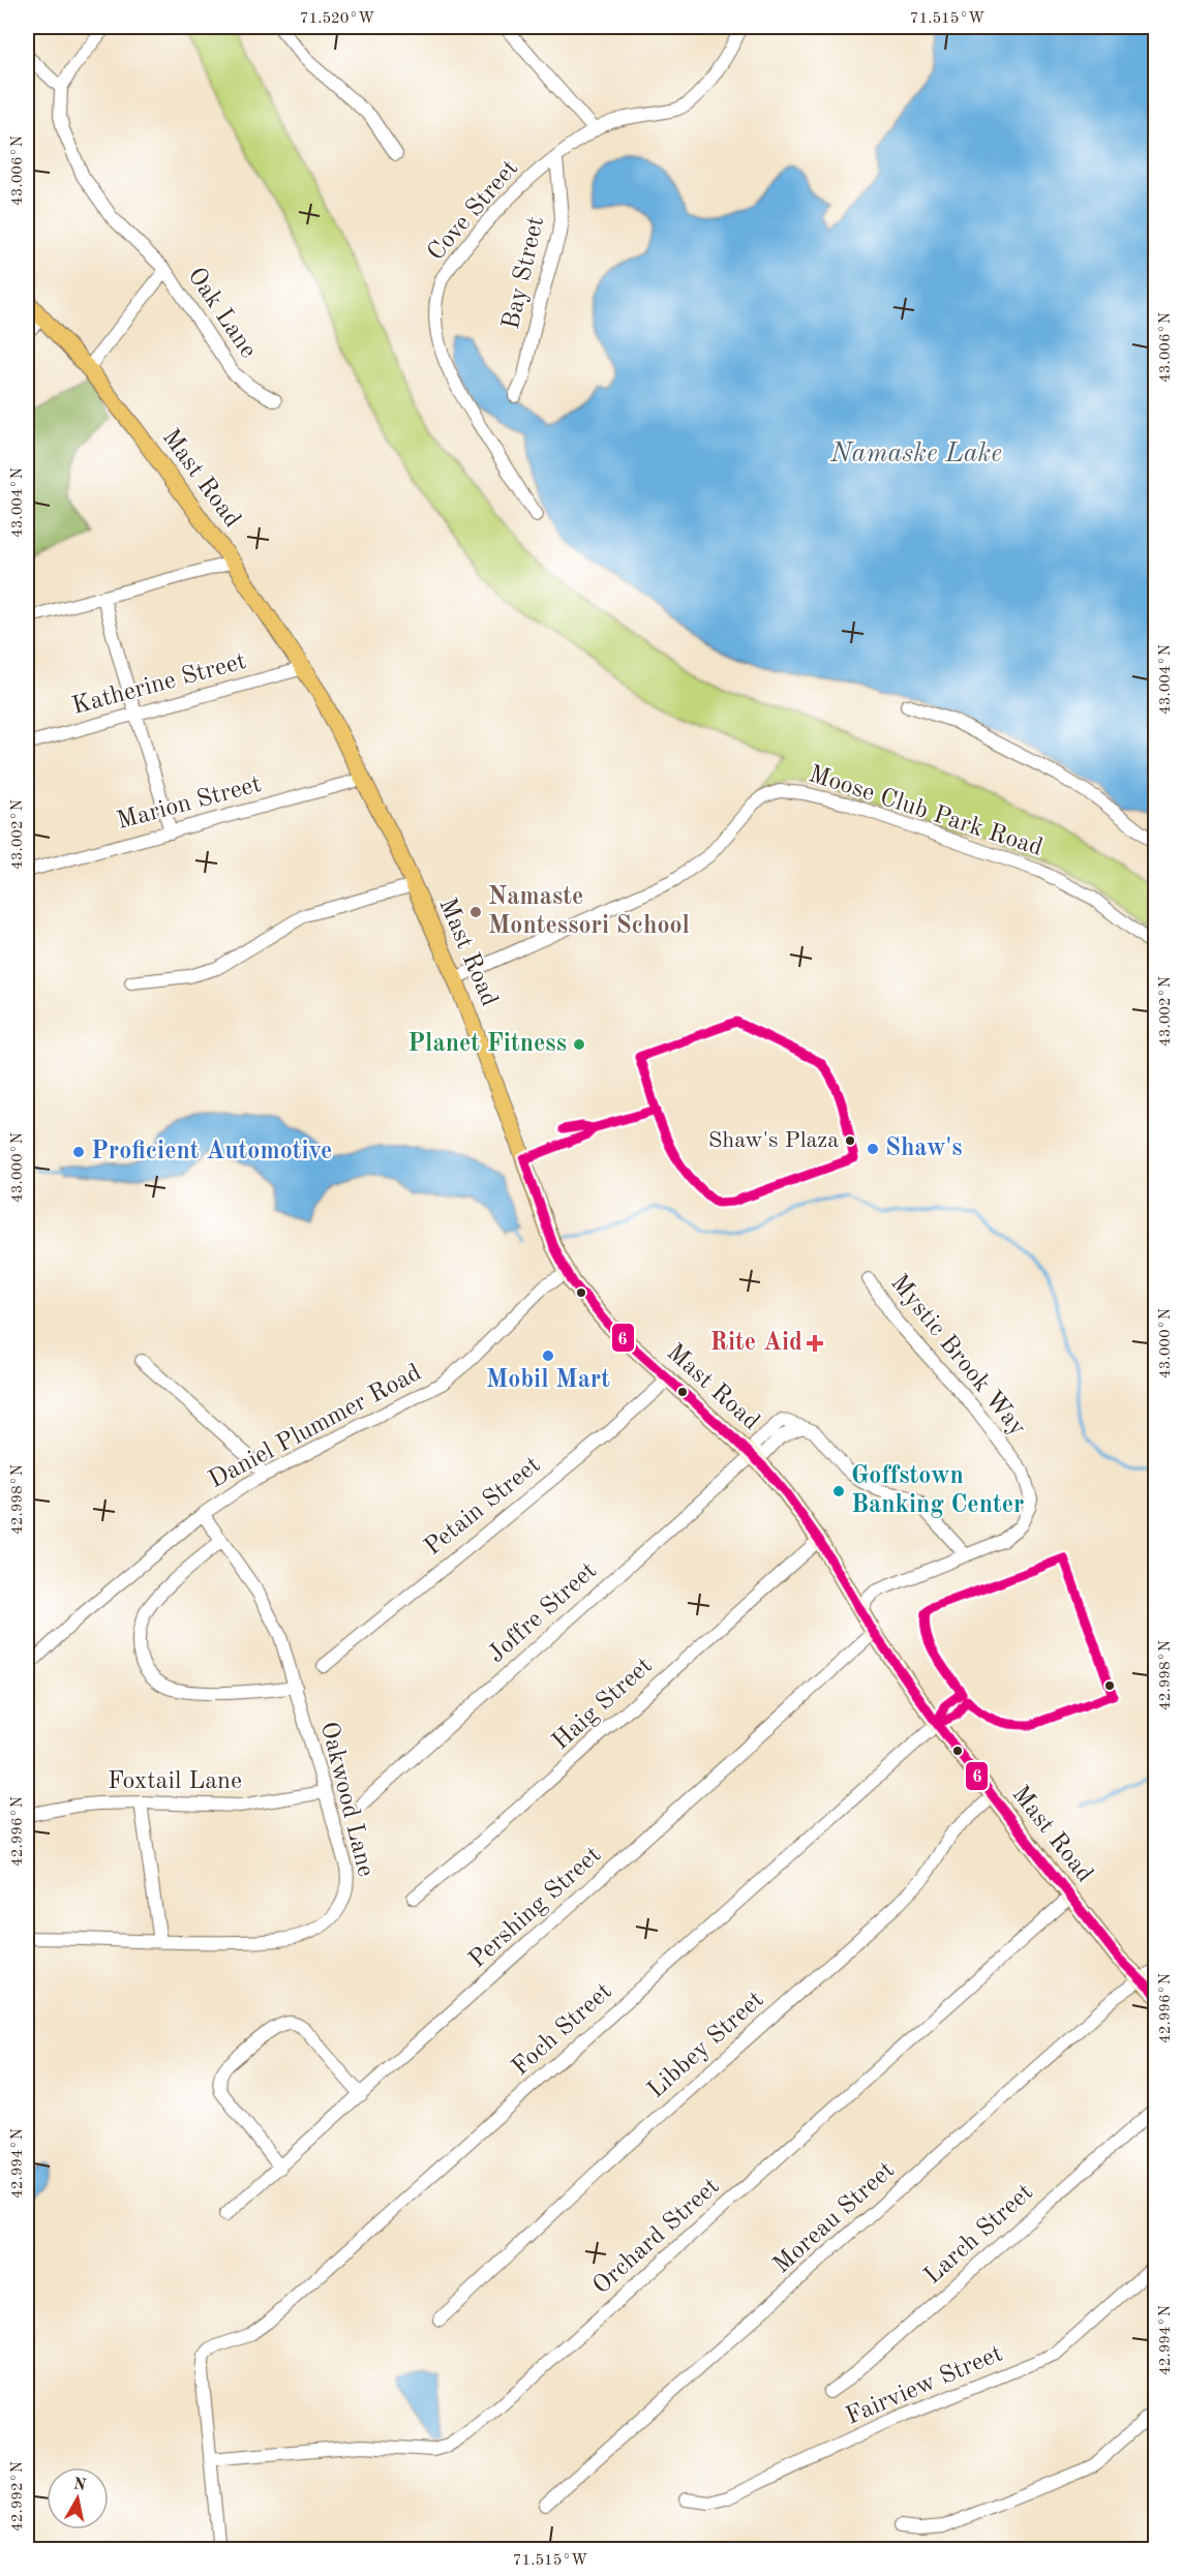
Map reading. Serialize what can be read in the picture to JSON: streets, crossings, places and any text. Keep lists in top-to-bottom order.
{
  "streets": {
    "main road": ["Mast Road"],
    "street": [
      "Cove Street",
      "Bay Street",
      "Oak Lane",
      "Katherine Street",
      "Marion Street",
      "Moose Club Park Road",
      "Mystic Brook Way",
      "Daniel Plummer Road",
      "Petain Street",
      "Joffre Street",
      "Haig Street",
      "Foxtail Lane",
      "Oakwood Lane",
      "Pershing Street",
      "Foch Street",
      "Libbey Street",
      "Moreau Street",
      "Larch Street",
      "Orchard Street",
      "Fairview Street"
    ]
  },
  "crossings": [
    ["Cove Street", "Bay Street"],
    ["Mast Road", "Katherine Street"],
    ["Mast Road", "Marion Street"],
    ["Mast Road", "Moose Club Park Road"],
    ["Mast Road", "Mystic Brook Way"],
    ["Mast Road", "Daniel Plummer Road"],
    ["Mast Road", "Petain Street"],
    ["Mast Road", "Joffre Street"],
    ["Mast Road", "Haig Street"],
    ["Mast Road", "Pershing Street"],
    ["Mast Road", "Foch Street"],
    ["Mast Road", "Libbey Street"],
    ["Mast Road", "Moreau Street"],
    ["Mast Road", "Orchard Street"],
    ["Daniel Plummer Road", "Oakwood Lane"],
    ["Foxtail Lane", "Oakwood Lane"],
    ["Foch Street", "Orchard Street"]
  ],
  "water": ["Namaske Lake"],
  "places": {
    "other": [
      "Namaste Montessori School",
      "Planet Fitness",
      "Shaw's Plaza",
      "Shaw's",
      "Proficient Automotive",
      "Mobil Mart",
      "Goffstown Banking Center"
    ],
    "health": ["Rite Aid"]
  },
  "lines": ["transit line 6"],
  "north": "top",
  "coordinates": [
    "71.520°W",
    "71.515°W",
    "43.006°N",
    "43.004°N",
    "43.002°N",
    "43.000°N",
    "42.998°N",
    "42.996°N",
    "42.994°N",
    "42.992°N"
  ]
}
